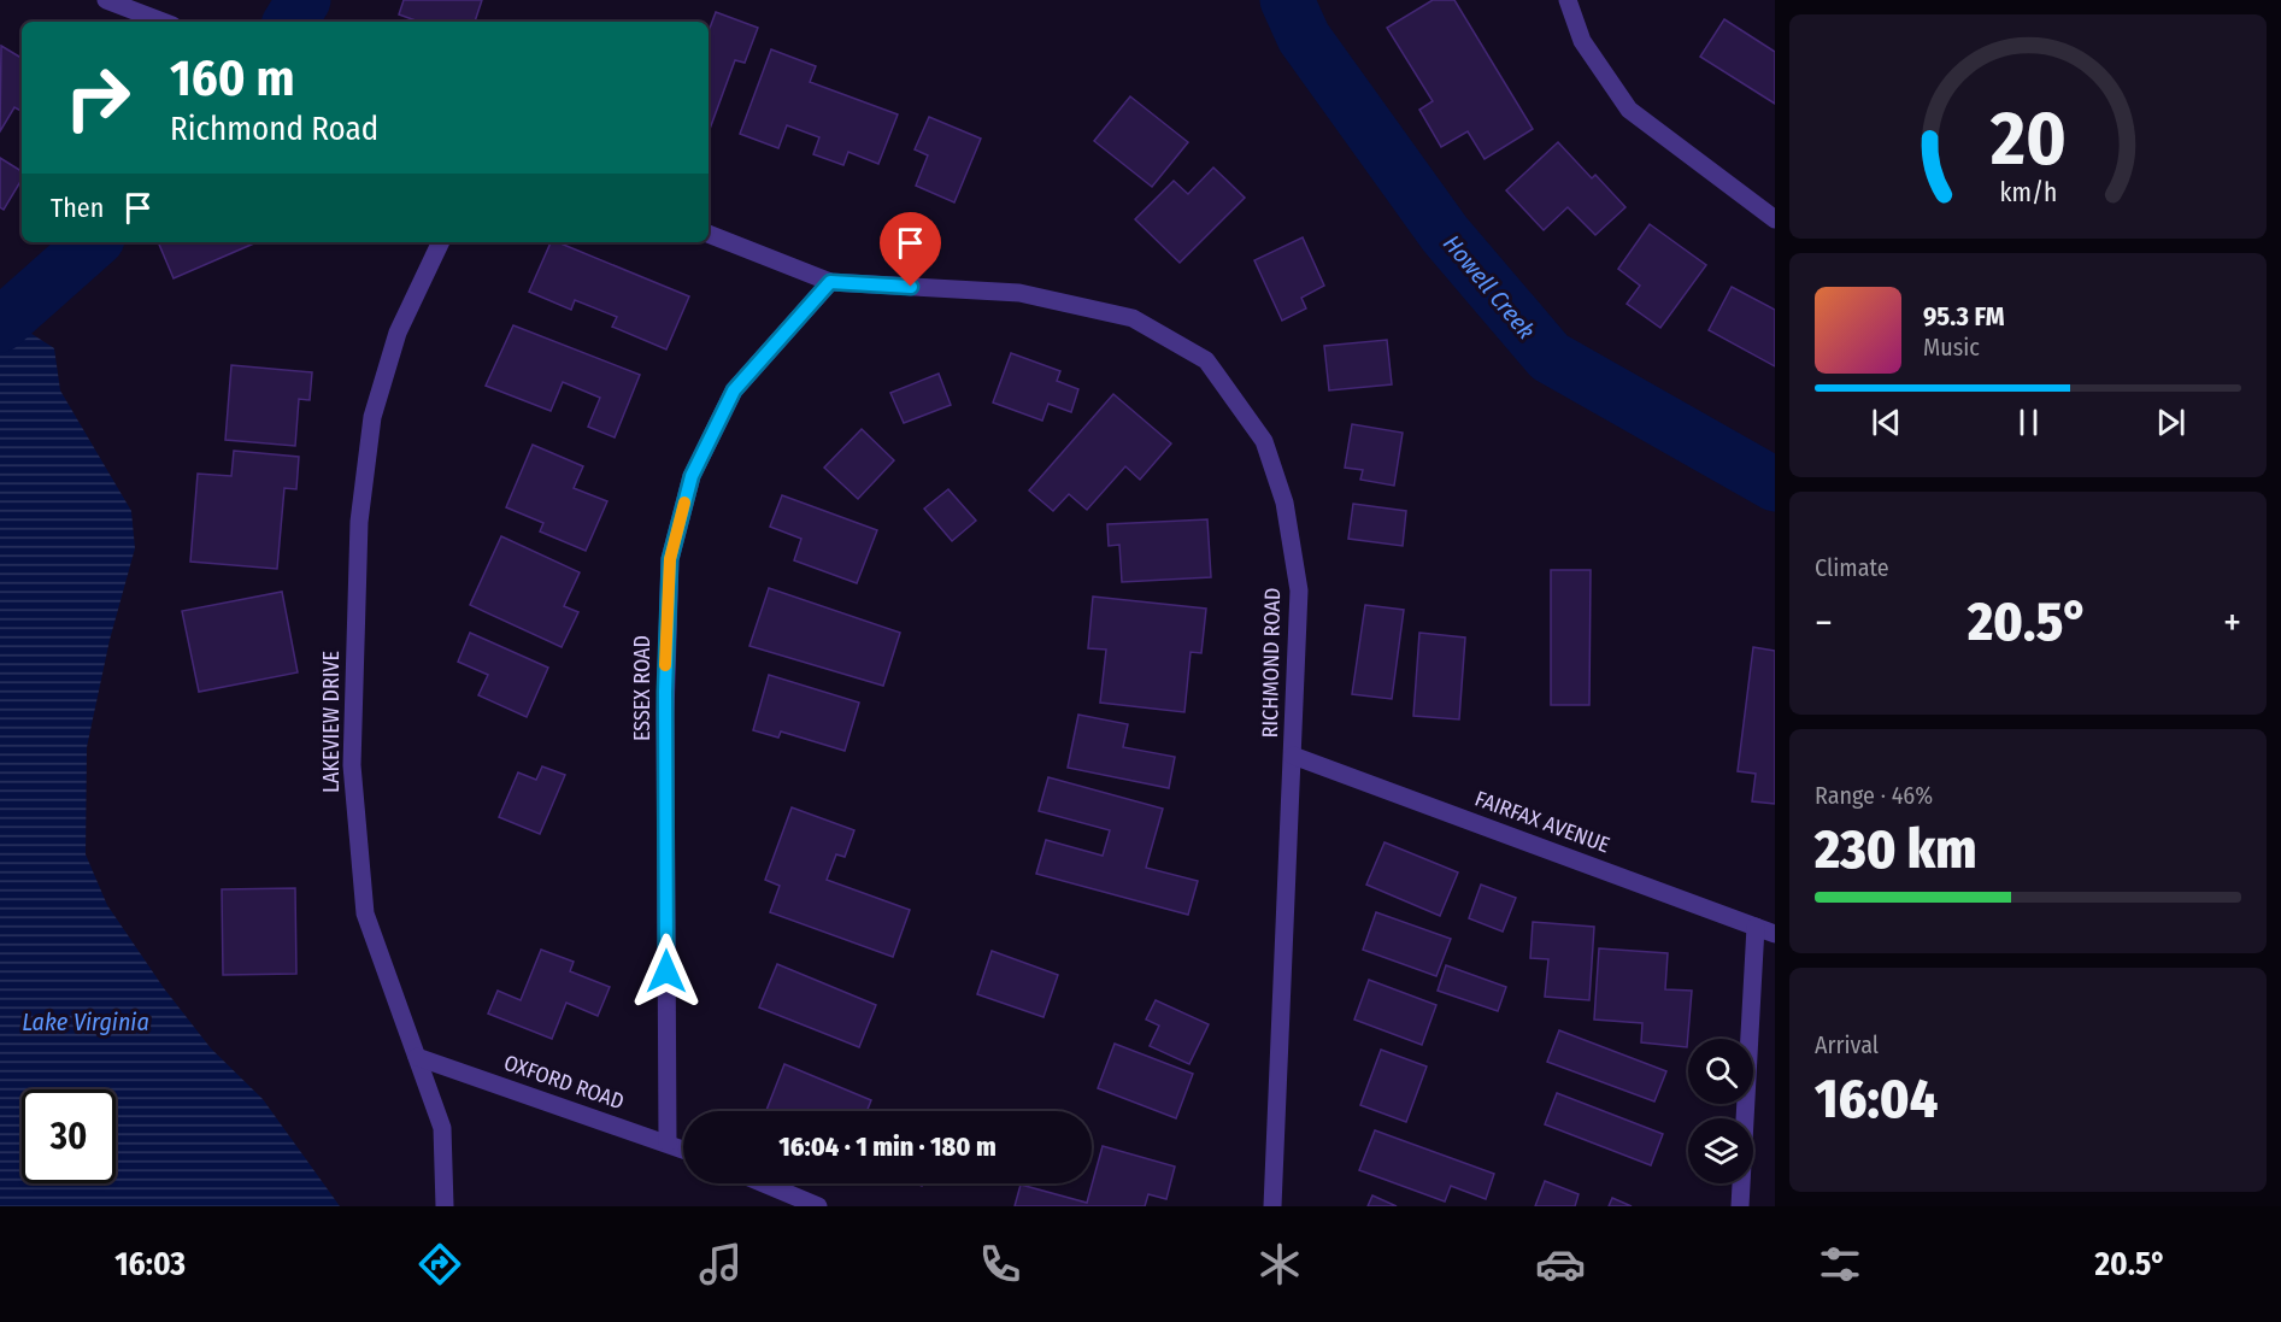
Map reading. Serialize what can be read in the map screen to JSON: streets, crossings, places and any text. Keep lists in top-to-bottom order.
{
  "streets": {
    "street": [
      "RICHMOND ROAD",
      "ESSEX ROAD",
      "LAKEVIEW DRIVE",
      "FAIRFAX AVENUE",
      "OXFORD ROAD"
    ]
  },
  "crossings": [
    ["RICHMOND ROAD", "ESSEX ROAD"],
    ["RICHMOND ROAD", "FAIRFAX AVENUE"],
    ["ESSEX ROAD", "OXFORD ROAD"],
    ["LAKEVIEW DRIVE", "OXFORD ROAD"]
  ],
  "water": ["Howell Creek", "Lake Virginia"],
  "page": {
    "turn": ["160 m", "Richmond Road"],
    "then": "Then",
    "song": ["95.3 FM", "Music"],
    "tile": [
      "Climate",
      ["Range · 46%", "230 km"],
      ["Arrival", "16:04"]
    ],
    "heat": ["−", "20.5°", "+"],
    "limit": "30",
    "trip": "16:04 · 1 min · 180 m",
    "tabs": ["16:03", "20.5°"],
    "gauge": ["20", "km/h"]
  }
}
